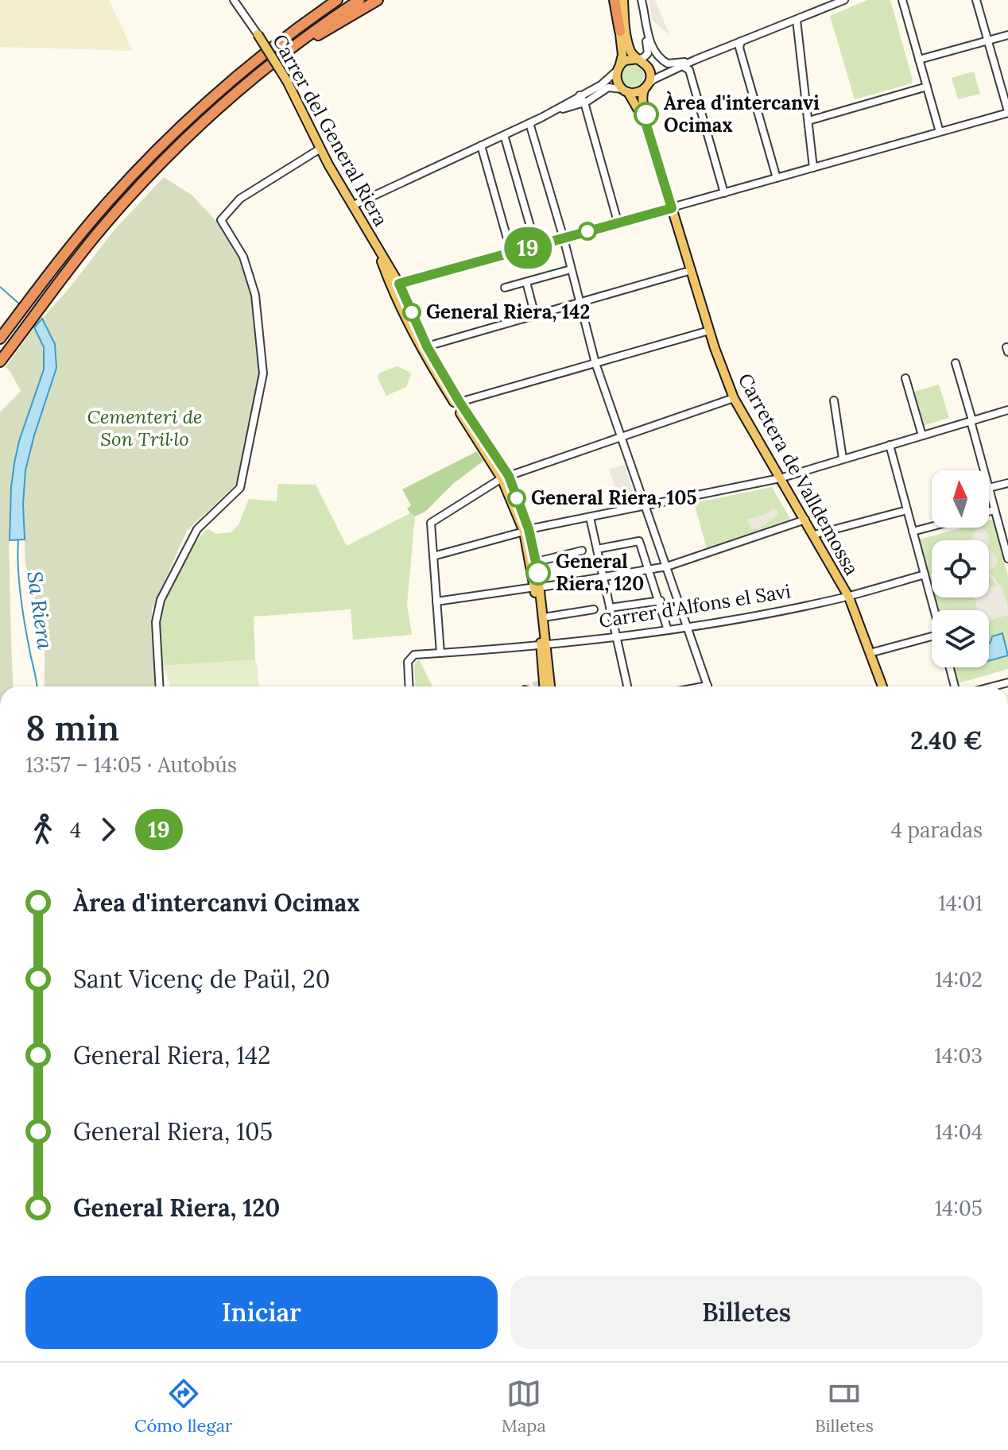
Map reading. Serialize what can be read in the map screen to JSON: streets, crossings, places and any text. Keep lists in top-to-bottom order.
{
  "streets": {
    "main road": ["Carrer del General Riera", "Carretera de Valldemossa"],
    "street": ["Carrer d'Alfons el Savi"]
  },
  "crossings": [
    ["Carrer del General Riera", "Carrer d'Alfons el Savi"],
    ["Carretera de Valldemossa", "Carrer d'Alfons el Savi"]
  ],
  "water": ["Sa Riera"],
  "parks": ["Cementeri de Son Tril·lo"],
  "places": [
    "Àrea d'intercanvi Ocimax",
    "General Riera, 142",
    "General Riera, 105",
    "General Riera, 120"
  ],
  "lines": ["bus line 19"],
  "north": "top",
  "page": {
    "on_map": "19",
    "heading": ["8 min", "13:57 – 14:05 · Autobús", "2.40 €"],
    "legs": ["4", "19", "4 paradas"],
    "list": [
      {
        "name": "Àrea d'intercanvi Ocimax",
        "value": "14:01"
      },
      {
        "name": "Sant Vicenç de Paül, 20",
        "value": "14:02"
      },
      {
        "name": "General Riera, 142",
        "value": "14:03"
      },
      {
        "name": "General Riera, 105",
        "value": "14:04"
      },
      {
        "name": "General Riera, 120",
        "value": "14:05"
      }
    ],
    "buttons": ["Iniciar", "Billetes"],
    "tabs": ["Cómo llegar", "Mapa", "Billetes"]
  }
}
